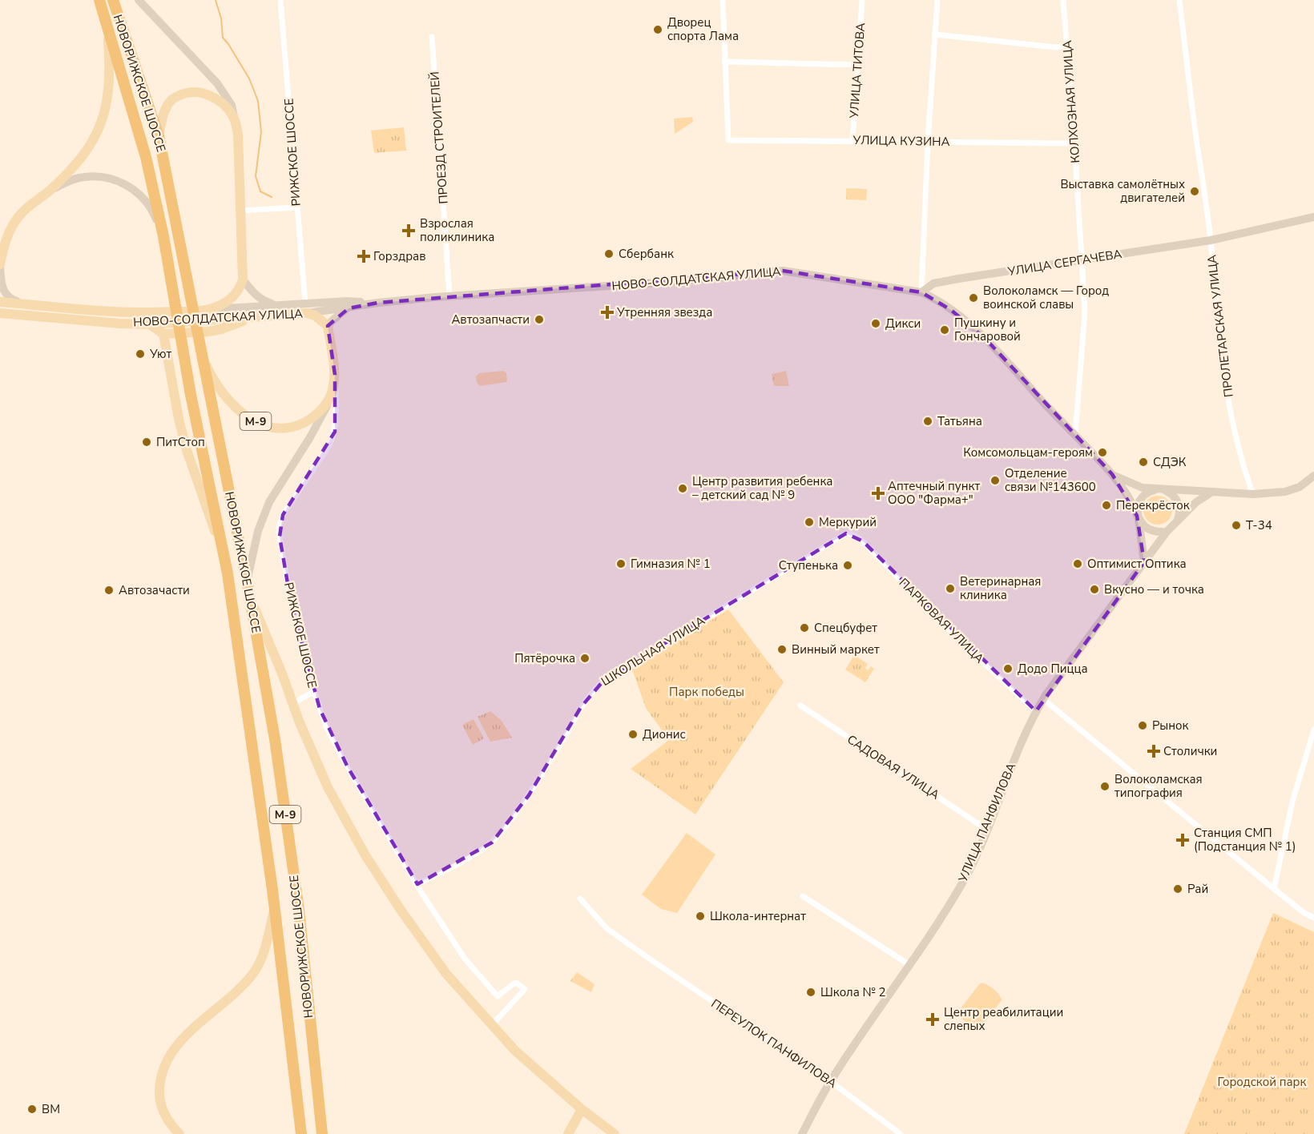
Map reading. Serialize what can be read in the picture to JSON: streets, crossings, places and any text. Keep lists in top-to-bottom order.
{
  "streets": {
    "highway": ["НОВОРИЖСКОЕ ШОССЕ", "М-9"],
    "main road": ["УЛИЦА СЕРГАЧЕВА", "НОВО-СОЛДАТСКАЯ УЛИЦА", "УЛИЦА ПАНФИЛОВА"],
    "street": [
      "УЛИЦА ТИТОВА",
      "КОЛХОЗНАЯ УЛИЦА",
      "ПРОЕЗД СТРОИТЕЛЕЙ",
      "УЛИЦА КУЗИНА",
      "РИЖСКОЕ ШОССЕ",
      "ПРОЛЕТАРСКАЯ УЛИЦА",
      "ПАРКОВАЯ УЛИЦА",
      "ШКОЛЬНАЯ УЛИЦА",
      "САДОВАЯ УЛИЦА",
      "ПЕРЕУЛОК ПАНФИЛОВА"
    ]
  },
  "crossings": [
    ["УЛИЦА ТИТОВА", "УЛИЦА КУЗИНА"],
    ["НОВОРИЖСКОЕ ШОССЕ", "М-9"],
    ["КОЛХОЗНАЯ УЛИЦА", "УЛИЦА КУЗИНА"],
    ["КОЛХОЗНАЯ УЛИЦА", "УЛИЦА СЕРГАЧЕВА"],
    ["КОЛХОЗНАЯ УЛИЦА", "НОВО-СОЛДАТСКАЯ УЛИЦА"],
    ["ПРОЕЗД СТРОИТЕЛЕЙ", "НОВО-СОЛДАТСКАЯ УЛИЦА"],
    ["РИЖСКОЕ ШОССЕ", "НОВО-СОЛДАТСКАЯ УЛИЦА"],
    ["РИЖСКОЕ ШОССЕ", "М-9"],
    ["РИЖСКОЕ ШОССЕ", "ШКОЛЬНАЯ УЛИЦА"],
    ["УЛИЦА СЕРГАЧЕВА", "НОВО-СОЛДАТСКАЯ УЛИЦА"],
    ["УЛИЦА СЕРГАЧЕВА", "ПРОЛЕТАРСКАЯ УЛИЦА"],
    ["НОВО-СОЛДАТСКАЯ УЛИЦА", "УЛИЦА ПАНФИЛОВА"],
    ["ПАРКОВАЯ УЛИЦА", "ШКОЛЬНАЯ УЛИЦА"],
    ["ПАРКОВАЯ УЛИЦА", "УЛИЦА ПАНФИЛОВА"],
    ["САДОВАЯ УЛИЦА", "УЛИЦА ПАНФИЛОВА"],
    ["УЛИЦА ПАНФИЛОВА", "ПЕРЕУЛОК ПАНФИЛОВА"]
  ],
  "parks": ["Парк победы", "Городской парк"],
  "places": {
    "other": [
      "Дворец спорта Лама",
      "Выставка самолётных двигателей",
      "Сбербанк",
      "Волоколамск — Город воинской славы",
      "Автозапчасти",
      "Дикси",
      "Пушкину и Гончаровой",
      "Уют",
      "Татьяна",
      "ПитСтоп",
      "Комсомольцам-героям",
      "СДЭК",
      "Отделение связи №143600",
      "Центр развития ребенка – детский сад № 9",
      "Перекрёсток",
      "Меркурий",
      "Т-34",
      "Гимназия № 1",
      "Оптимист Оптика",
      "Ступенька",
      "Ветеринарная клиника",
      "Вкусно — и точка",
      "Автозачасти",
      "Спецбуфет",
      "Винный маркет",
      "Пятёрочка",
      "Додо Пицца",
      "Рынок",
      "Дионис",
      "Волоколамская типография",
      "Рай",
      "Школа-интернат",
      "Школа № 2",
      "ВМ"
    ],
    "health": [
      "Взрослая поликлиника",
      "Горздрав",
      "Утренняя звезда",
      "Аптечный пункт ООО \"Фарма+\"",
      "Столички",
      "Станция СМП (Подстанция № 1)",
      "Центр реабилитации слепых"
    ]
  }
}
